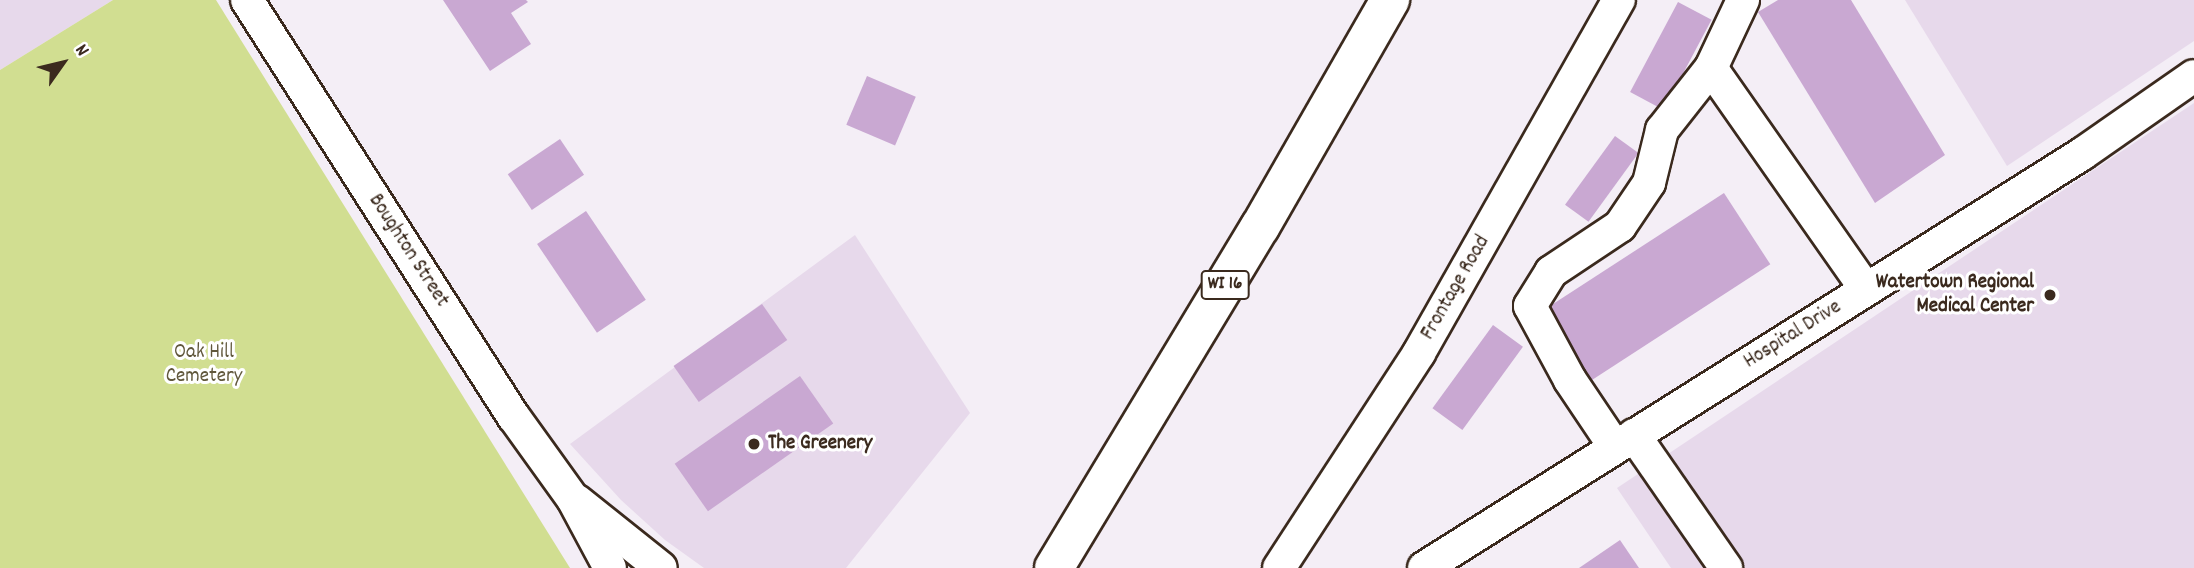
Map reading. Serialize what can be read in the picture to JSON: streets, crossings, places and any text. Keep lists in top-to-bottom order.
{
  "streets": {
    "highway": ["WI 16"],
    "street": ["Boughton Street", "Frontage Road", "Hospital Drive"]
  },
  "parks": ["Oak Hill Cemetery"],
  "places": ["Watertown Regional Medical Center", "The Greenery"],
  "north": "top right"
}
